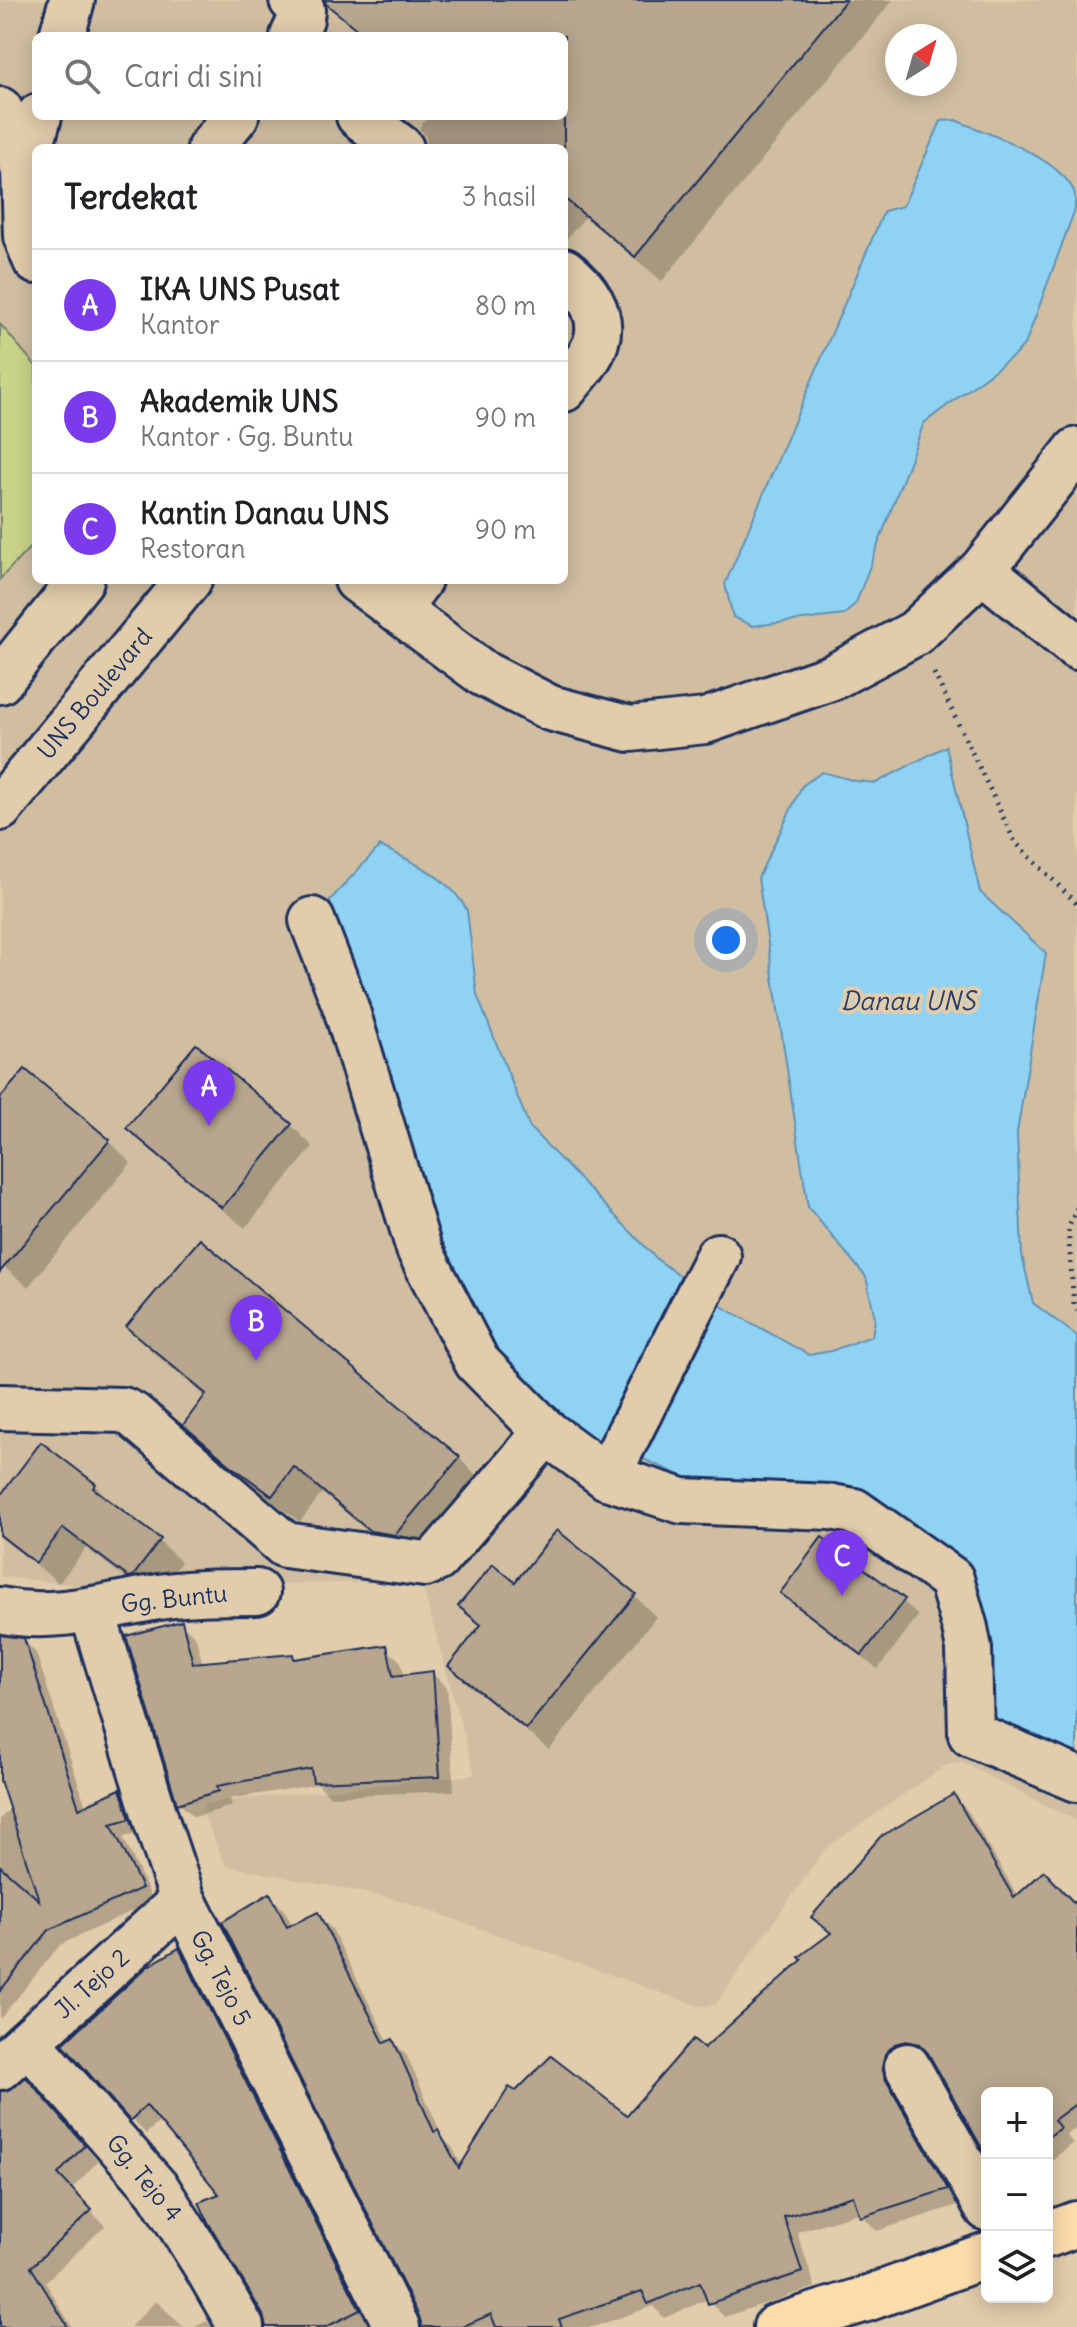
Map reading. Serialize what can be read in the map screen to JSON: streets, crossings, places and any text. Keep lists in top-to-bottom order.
{
  "streets": {
    "street": [
      "UNS Boulevard",
      "Gg. Buntu",
      "Gg. Tejo 5",
      "Jl. Tejo 2",
      "Gg. Tejo 4"
    ]
  },
  "crossings": [
    ["Gg. Buntu", "Gg. Tejo 5"],
    ["Gg. Tejo 5", "Jl. Tejo 2"],
    ["Jl. Tejo 2", "Gg. Tejo 4"]
  ],
  "water": ["Danau UNS"],
  "north": "top right",
  "page": {
    "search": "Cari di sini",
    "heading": ["Terdekat", "3 hasil"],
    "list": [
      {
        "mark": "A",
        "name": "IKA UNS Pusat",
        "note": "Kantor",
        "value": "80 m"
      },
      {
        "mark": "B",
        "name": "Akademik UNS",
        "note": "Kantor · Gg. Buntu",
        "value": "90 m"
      },
      {
        "mark": "C",
        "name": "Kantin Danau UNS",
        "note": "Restoran",
        "value": "90 m"
      }
    ],
    "pins": ["A", "B", "C"],
    "map_buttons": ["+", "−"]
  }
}
